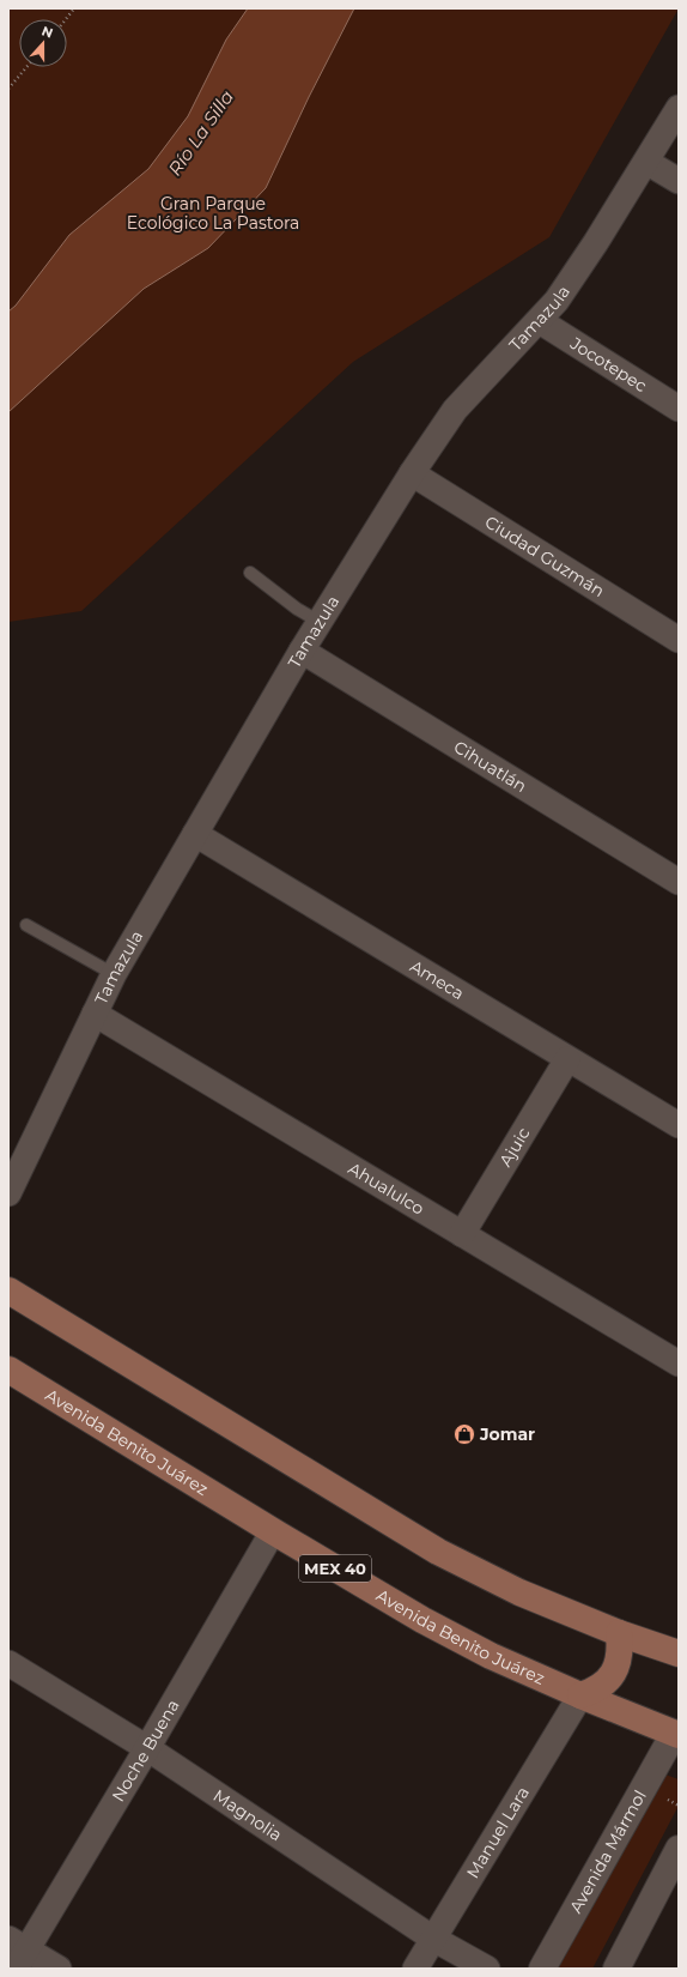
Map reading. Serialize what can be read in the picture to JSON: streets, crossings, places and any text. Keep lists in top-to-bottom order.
{
  "streets": {
    "main road": ["Avenida Benito Juárez", "MEX 40"],
    "street": [
      "Tamazula",
      "Jocotepec",
      "Ciudad Guzmán",
      "Cihuatlán",
      "Ameca",
      "Ajuic",
      "Ahualulco",
      "Noche Buena",
      "Magnolia",
      "Manuel Lara",
      "Avenida Mármol"
    ]
  },
  "crossings": [
    ["Tamazula", "Jocotepec"],
    ["Tamazula", "Ciudad Guzmán"],
    ["Tamazula", "Cihuatlán"],
    ["Tamazula", "Ameca"],
    ["Tamazula", "Ahualulco"],
    ["Ameca", "Ajuic"],
    ["Ajuic", "Ahualulco"],
    ["Avenida Benito Juárez", "Noche Buena"],
    ["Avenida Benito Juárez", "Manuel Lara"],
    ["Avenida Benito Juárez", "Avenida Mármol"],
    ["Noche Buena", "Magnolia"],
    ["Magnolia", "Manuel Lara"]
  ],
  "water": ["Río La Silla"],
  "parks": ["Gran Parque Ecológico La Pastora"],
  "places": {
    "shop": ["Jomar"]
  },
  "north": "top"
}
